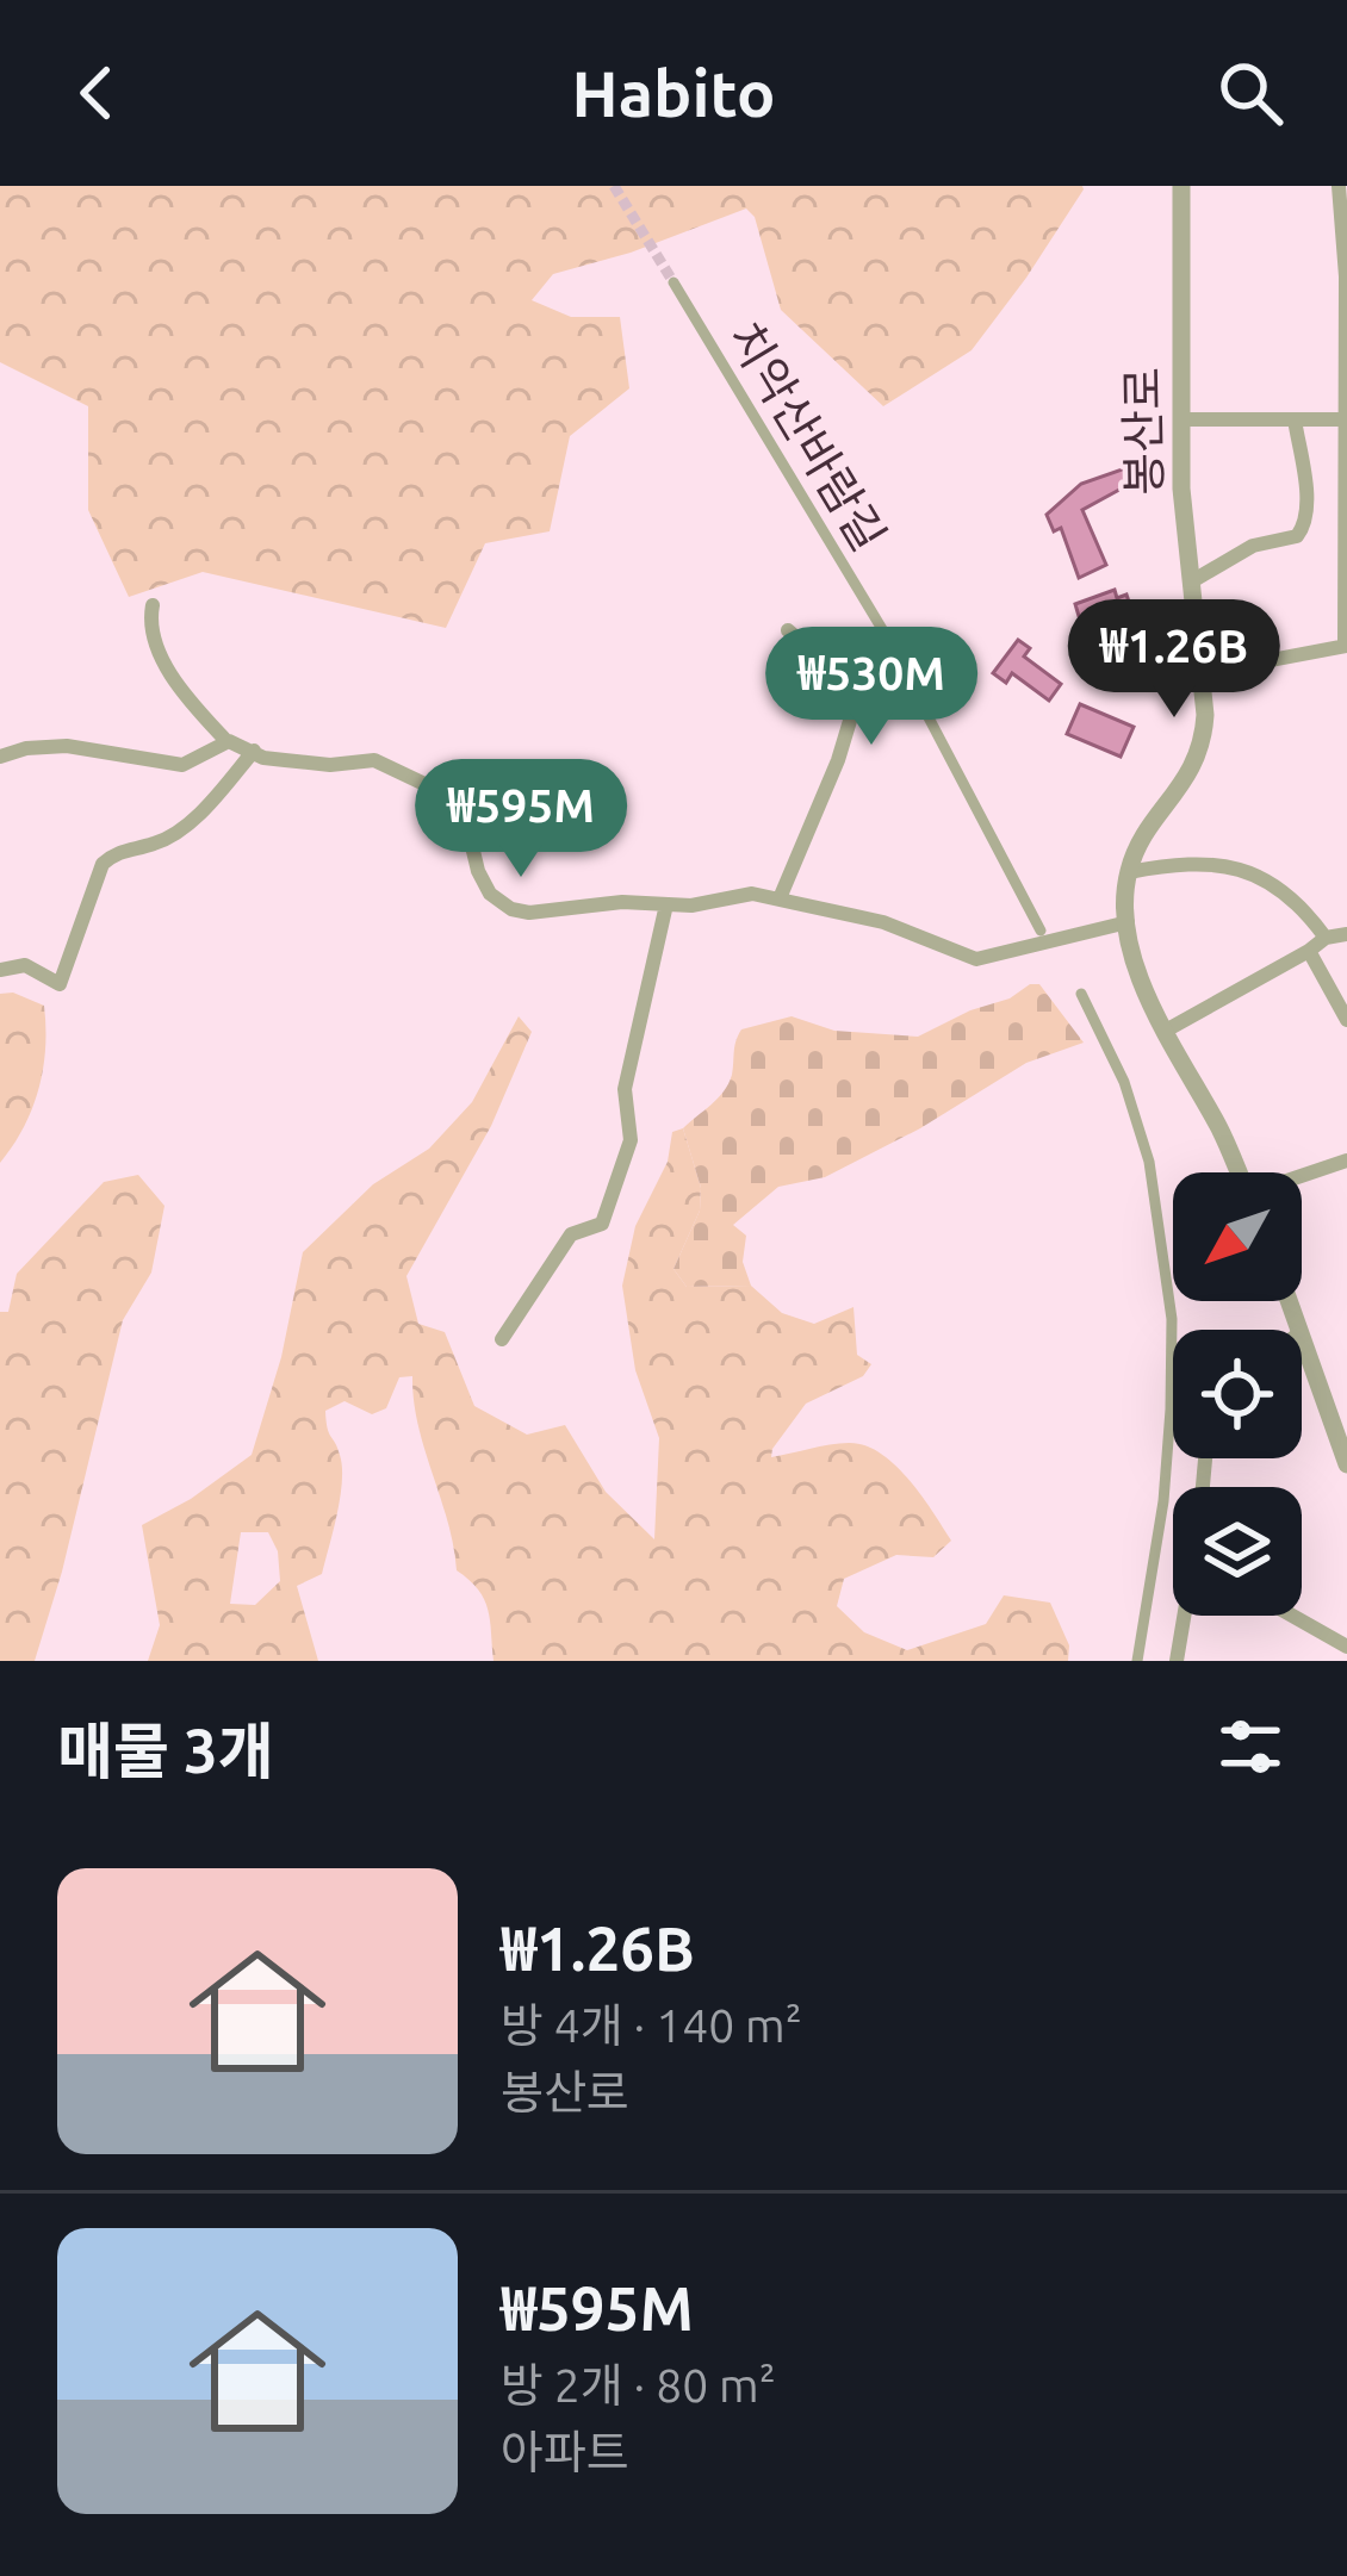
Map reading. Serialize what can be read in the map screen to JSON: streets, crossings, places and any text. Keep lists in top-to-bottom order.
{
  "streets": {
    "street": ["봉산로", "치악산바람길"]
  },
  "north": "bottom left",
  "page": {
    "header": "Habito",
    "price": ["₩1.26B", "₩530M", "₩595M"],
    "heading": "매물 3개",
    "list": [
      {
        "name": "₩1.26B",
        "note": "방 4개 · 140 m² · 봉산로"
      },
      {
        "name": "₩595M",
        "note": "방 2개 · 80 m² · 아파트"
      }
    ]
  }
}
